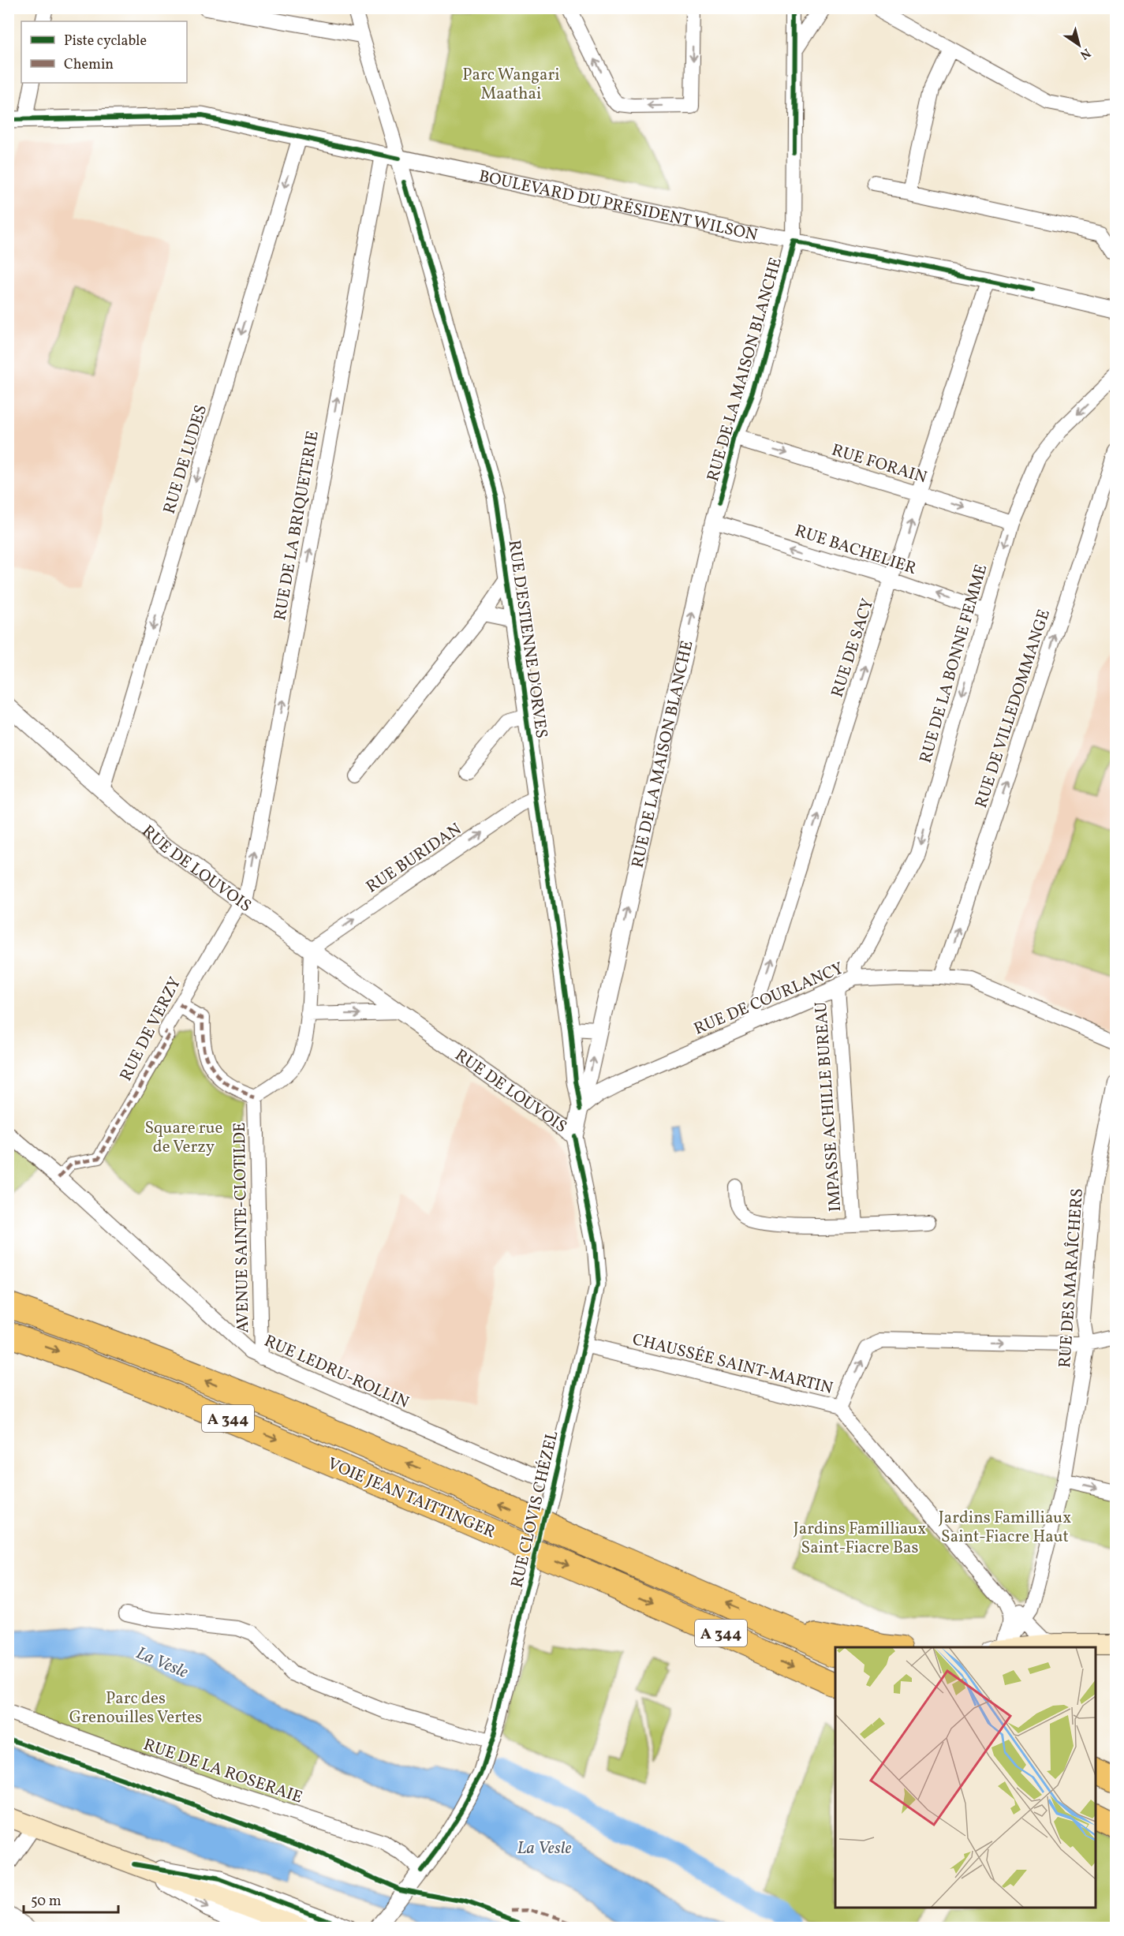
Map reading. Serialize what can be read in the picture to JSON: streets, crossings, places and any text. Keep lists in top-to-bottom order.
{
  "streets": {
    "highway": ["A 344", "VOIE JEAN TAITTINGER"],
    "street": [
      "BOULEVARD DU PRÉSIDENT WILSON",
      "RUE DE LA MAISON BLANCHE",
      "RUE DE LUDES",
      "RUE FORAIN",
      "RUE DE LA BRIQUETERIE",
      "RUE BACHELIER",
      "RUE D'ESTIENNE D'ORVES",
      "RUE DE SACY",
      "RUE DE LA BONNE FEMME",
      "RUE DE VILLEDOMMANGE",
      "RUE BURIDAN",
      "RUE DE LOUVOIS",
      "RUE DE COURLANCY",
      "RUE DE VERZY",
      "IMPASSE ACHILLE BUREAU",
      "AVENUE SAINTE-CLOTILDE",
      "RUE DES MARAÎCHERS",
      "CHAUSSÉE SAINT-MARTIN",
      "RUE LEDRU-ROLLIN",
      "RUE CLOVIS CHÉZEL",
      "RUE DE LA ROSERAIE"
    ]
  },
  "crossings": [
    ["BOULEVARD DU PRÉSIDENT WILSON", "RUE DE LA MAISON BLANCHE"],
    ["BOULEVARD DU PRÉSIDENT WILSON", "RUE DE LUDES"],
    ["BOULEVARD DU PRÉSIDENT WILSON", "RUE DE LA BRIQUETERIE"],
    ["BOULEVARD DU PRÉSIDENT WILSON", "RUE D'ESTIENNE D'ORVES"],
    ["BOULEVARD DU PRÉSIDENT WILSON", "RUE DE SACY"],
    ["RUE DE LA MAISON BLANCHE", "RUE FORAIN"],
    ["RUE DE LA MAISON BLANCHE", "RUE BACHELIER"],
    ["RUE DE LA MAISON BLANCHE", "RUE D'ESTIENNE D'ORVES"],
    ["RUE DE LA MAISON BLANCHE", "RUE DE LOUVOIS"],
    ["RUE DE LA MAISON BLANCHE", "RUE DE COURLANCY"],
    ["RUE DE LA MAISON BLANCHE", "RUE CLOVIS CHÉZEL"],
    ["RUE DE LUDES", "RUE DE LOUVOIS"],
    ["RUE FORAIN", "RUE DE SACY"],
    ["RUE FORAIN", "RUE DE LA BONNE FEMME"],
    ["RUE DE LA BRIQUETERIE", "RUE DE LOUVOIS"],
    ["RUE DE LA BRIQUETERIE", "RUE DE VERZY"],
    ["RUE BACHELIER", "RUE DE SACY"],
    ["RUE BACHELIER", "RUE DE LA BONNE FEMME"],
    ["RUE D'ESTIENNE D'ORVES", "RUE BURIDAN"],
    ["RUE D'ESTIENNE D'ORVES", "RUE DE COURLANCY"],
    ["RUE DE SACY", "RUE DE COURLANCY"],
    ["RUE DE LA BONNE FEMME", "RUE DE COURLANCY"],
    ["RUE DE VILLEDOMMANGE", "RUE DE COURLANCY"],
    ["RUE BURIDAN", "RUE DE LOUVOIS"],
    ["RUE DE LOUVOIS", "RUE DE VERZY"],
    ["RUE DE LOUVOIS", "RUE CLOVIS CHÉZEL"],
    ["RUE DE COURLANCY", "IMPASSE ACHILLE BUREAU"],
    ["RUE DE VERZY", "RUE LEDRU-ROLLIN"],
    ["AVENUE SAINTE-CLOTILDE", "RUE LEDRU-ROLLIN"],
    ["RUE DES MARAÎCHERS", "CHAUSSÉE SAINT-MARTIN"],
    ["CHAUSSÉE SAINT-MARTIN", "RUE CLOVIS CHÉZEL"],
    ["RUE LEDRU-ROLLIN", "RUE CLOVIS CHÉZEL"],
    ["RUE CLOVIS CHÉZEL", "RUE DE LA ROSERAIE"]
  ],
  "one_way": [
    "RUE DE LA MAISON BLANCHE",
    "RUE DE LUDES",
    "RUE FORAIN",
    "RUE DE LA BRIQUETERIE",
    "RUE BACHELIER",
    "RUE DE SACY",
    "RUE DE LA BONNE FEMME",
    "RUE DE VILLEDOMMANGE",
    "RUE BURIDAN",
    "CHAUSSÉE SAINT-MARTIN"
  ],
  "water": ["La Vesle"],
  "parks": [
    "Parc Wangari Maathai",
    "Square rue de Verzy",
    "Jardins Familliaux Saint-Fiacre Haut",
    "Jardins Familliaux Saint-Fiacre Bas",
    "Parc des Grenouilles Vertes"
  ],
  "legend": ["Piste cyclable", "Chemin"],
  "scale_bar": "50 m",
  "north": "bottom right"
}
